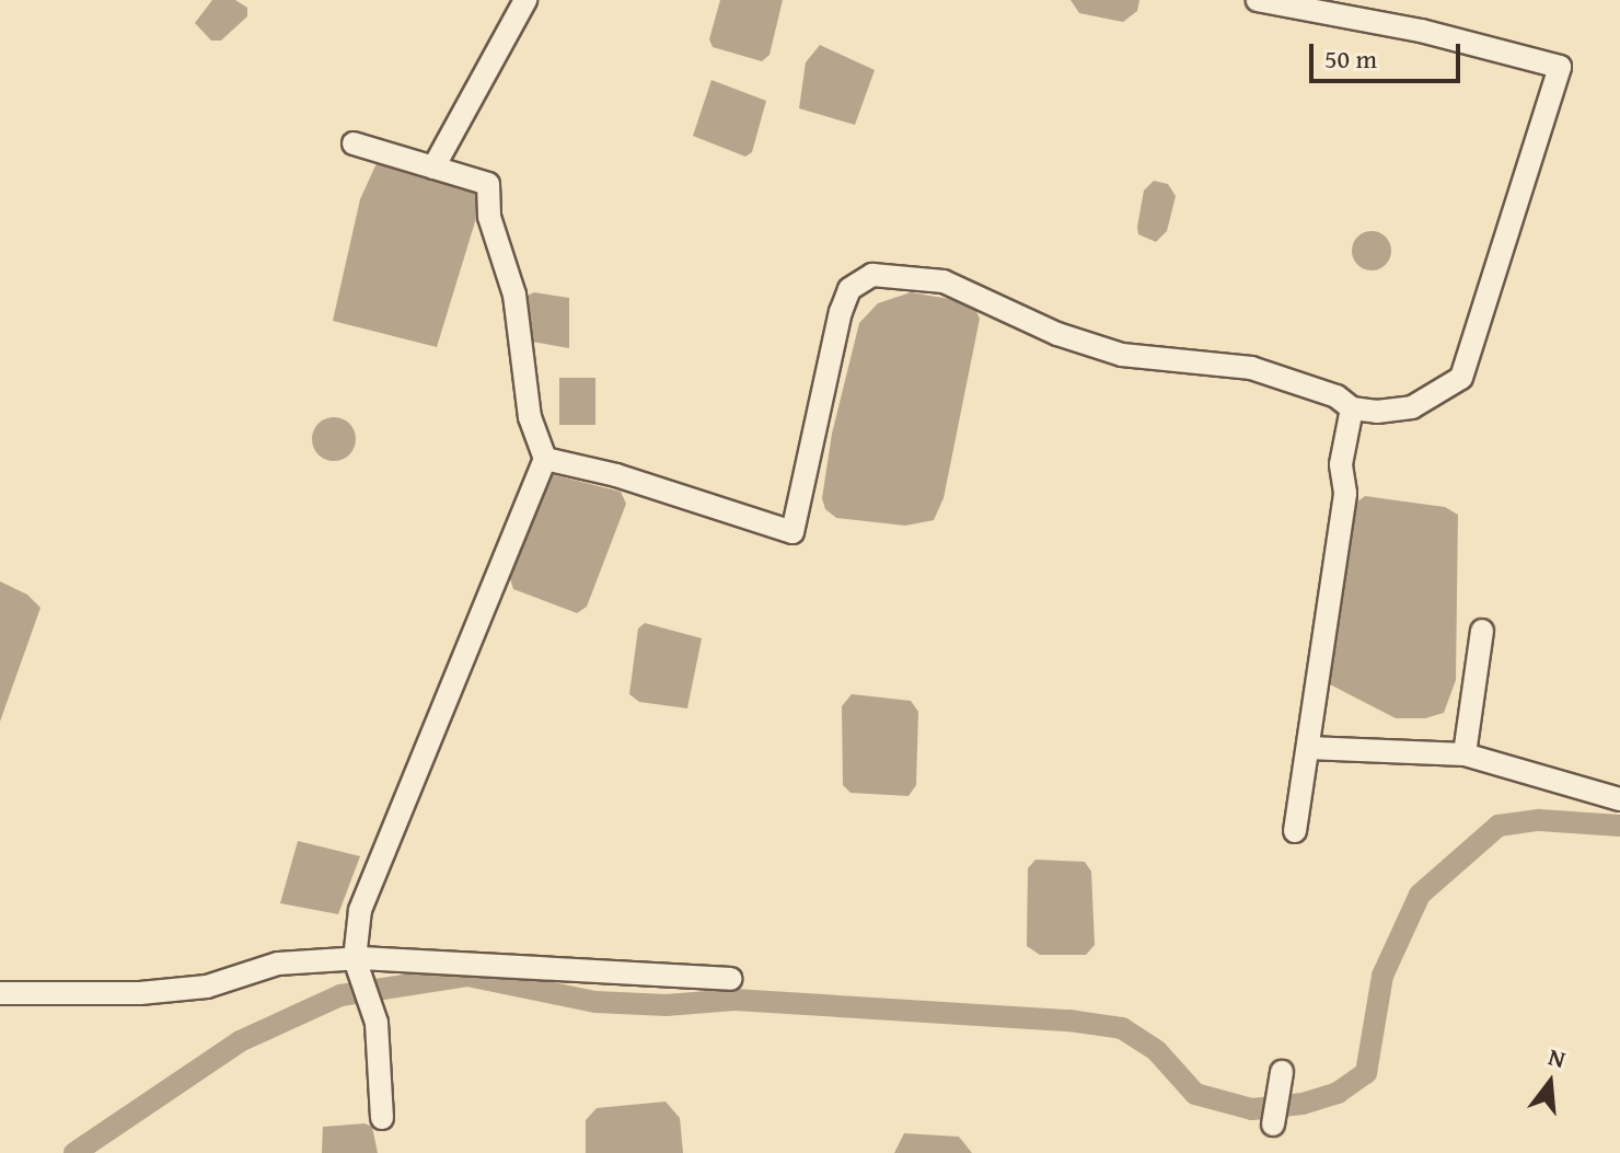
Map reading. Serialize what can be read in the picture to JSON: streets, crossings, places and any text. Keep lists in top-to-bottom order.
{
  "scale_bar": "50 m",
  "north": "top"
}
